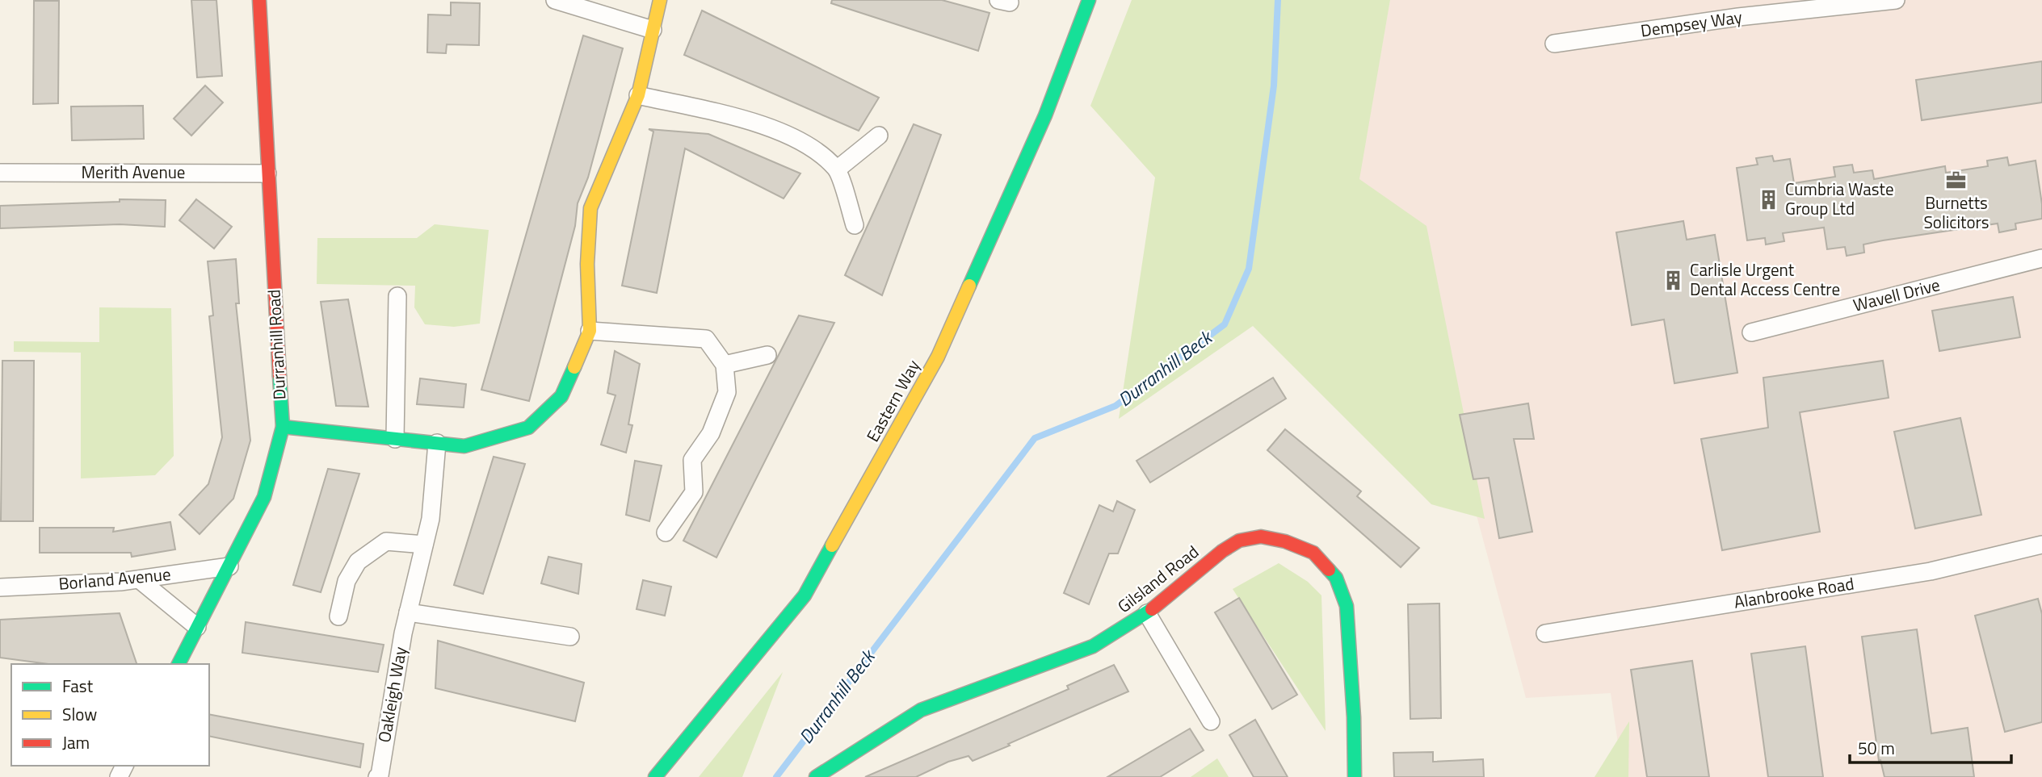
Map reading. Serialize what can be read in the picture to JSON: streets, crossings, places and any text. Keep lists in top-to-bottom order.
{
  "streets": {
    "street": [
      "Dempsey Way",
      "Merith Avenue",
      "Wavell Drive",
      "Durranhill Road",
      "Eastern Way",
      "Borland Avenue",
      "Gilsland Road",
      "Alanbrooke Road",
      "Oakleigh Way"
    ]
  },
  "crossings": [
    ["Merith Avenue", "Durranhill Road"],
    ["Durranhill Road", "Borland Avenue"]
  ],
  "water": ["Durranhill Beck"],
  "places": {
    "office": ["Burnetts Solicitors"],
    "building": ["Cumbria Waste Group Ltd", "Carlisle Urgent Dental Access Centre"]
  },
  "legend": ["Fast", "Slow", "Jam"],
  "scale_bar": "50 m"
}
